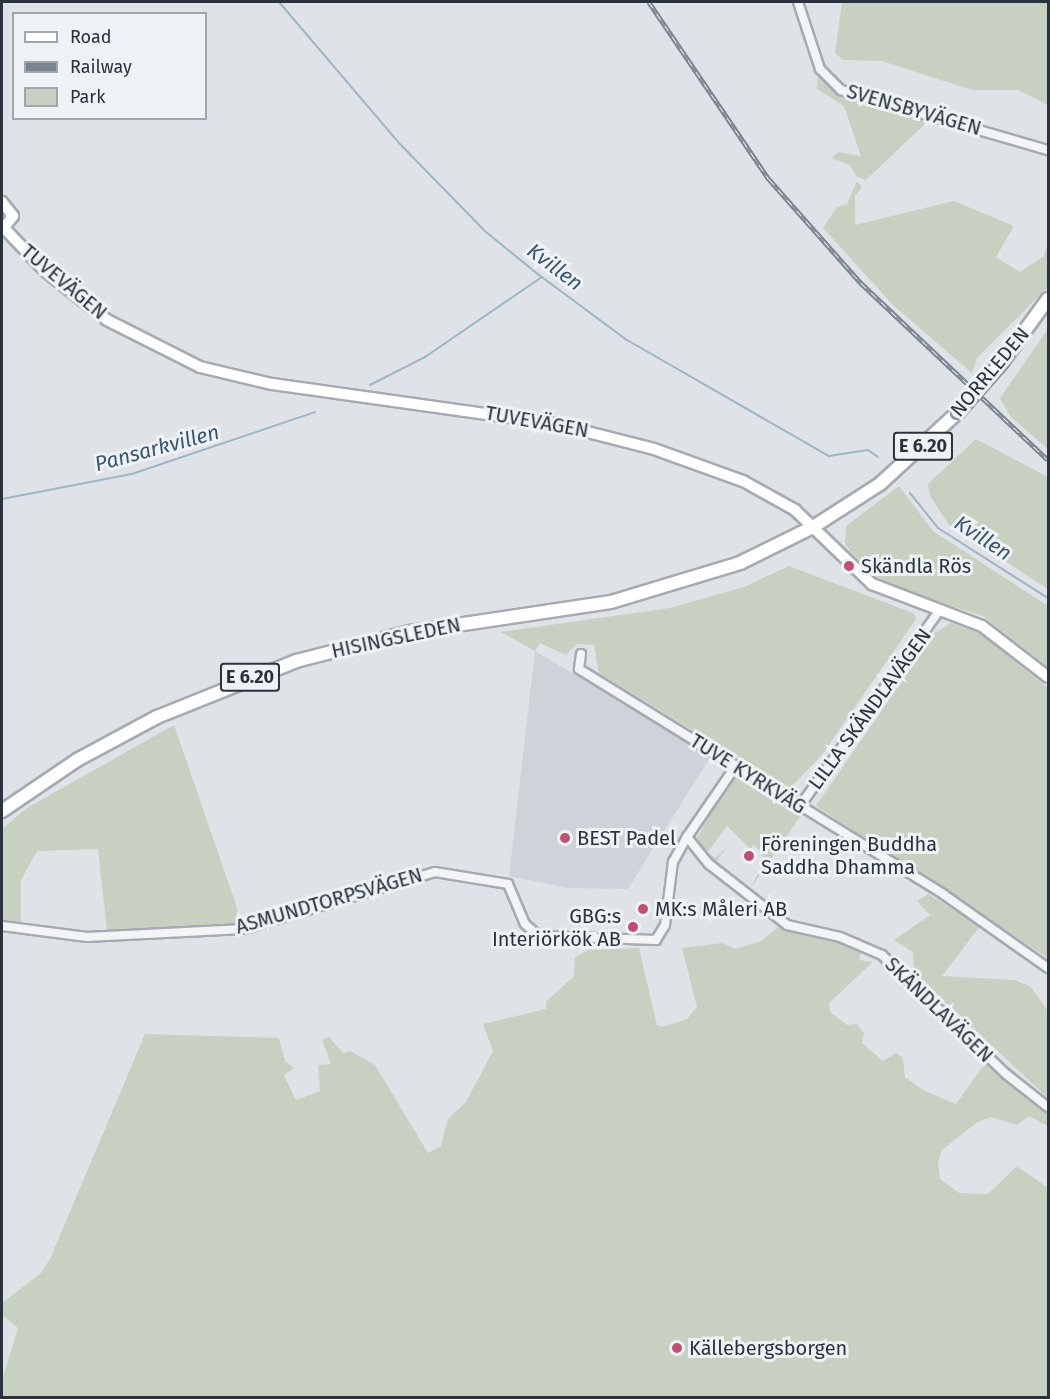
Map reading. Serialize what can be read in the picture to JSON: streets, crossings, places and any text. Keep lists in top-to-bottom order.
{
  "streets": {
    "highway": ["NORRLEDEN", "E 6.20", "HISINGSLEDEN"],
    "main road": ["TUVEVÄGEN"],
    "street": [
      "SVENSBYVÄGEN",
      "LILLA SKÄNDLAVÄGEN",
      "TUVE KYRKVÄG",
      "ASMUNDTORPSVÄGEN",
      "SKÄNDLAVÄGEN"
    ]
  },
  "crossings": [
    ["TUVEVÄGEN", "NORRLEDEN"],
    ["TUVEVÄGEN", "HISINGSLEDEN"],
    ["TUVEVÄGEN", "LILLA SKÄNDLAVÄGEN"],
    ["NORRLEDEN", "HISINGSLEDEN"],
    ["LILLA SKÄNDLAVÄGEN", "TUVE KYRKVÄG"],
    ["ASMUNDTORPSVÄGEN", "SKÄNDLAVÄGEN"]
  ],
  "water": ["Kvillen", "Pansarkvillen"],
  "places": [
    "Skändla Rös",
    "BEST Padel",
    "Föreningen Buddha Saddha Dhamma",
    "MK:s Måleri AB",
    "GBG:s Interiörkök AB",
    "Källebergsborgen"
  ],
  "legend": ["Road", "Railway", "Park"]
}
